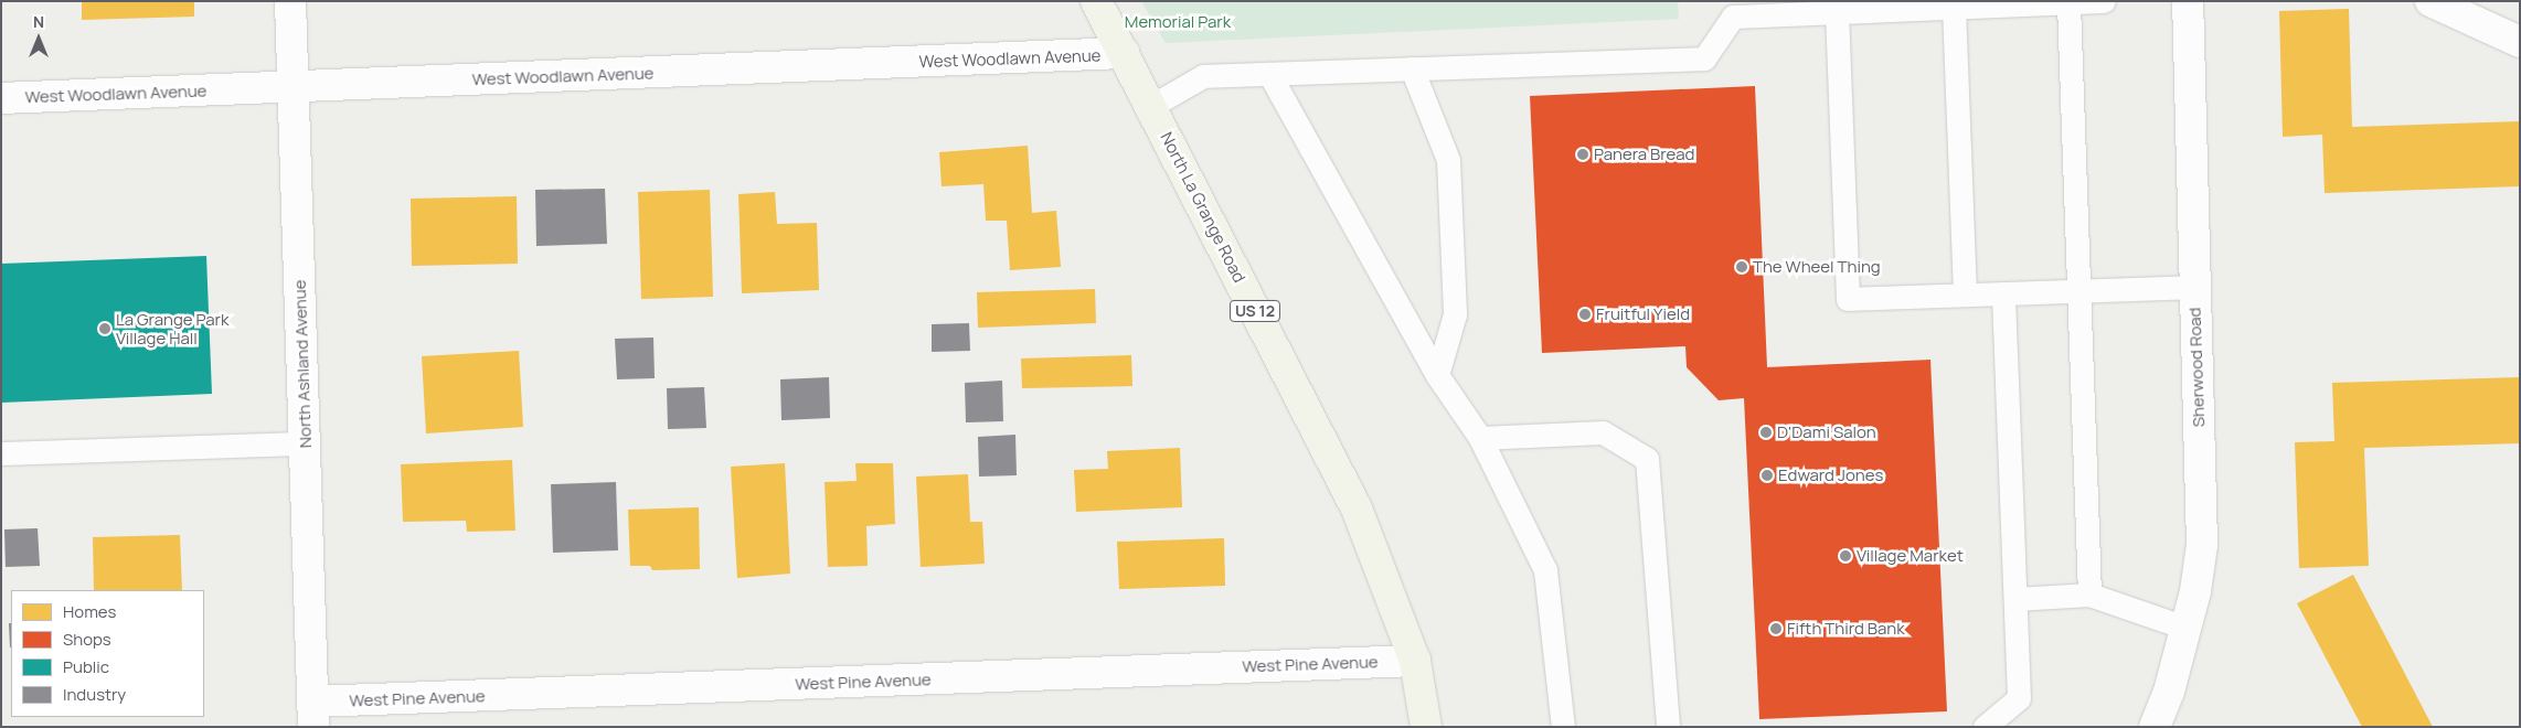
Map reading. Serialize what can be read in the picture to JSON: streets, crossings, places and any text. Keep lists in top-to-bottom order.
{
  "streets": {
    "main road": ["North La Grange Road", "US 12"],
    "street": [
      "West Woodlawn Avenue",
      "North Ashland Avenue",
      "Sherwood Road",
      "West Pine Avenue"
    ]
  },
  "crossings": [
    ["West Woodlawn Avenue", "North La Grange Road"],
    ["West Woodlawn Avenue", "North Ashland Avenue"],
    ["North La Grange Road", "US 12"],
    ["North La Grange Road", "West Pine Avenue"],
    ["US 12", "West Pine Avenue"],
    ["North Ashland Avenue", "West Pine Avenue"]
  ],
  "parks": ["Memorial Park"],
  "places": [
    "Panera Bread",
    "The Wheel Thing",
    "Fruitful Yield",
    "La Grange Park Village Hall",
    "D'Dami Salon",
    "Edward Jones",
    "Village Market",
    "Fifth Third Bank"
  ],
  "legend": [
    "Homes",
    "Shops",
    "Public",
    "Industry"
  ],
  "north": "top"
}
